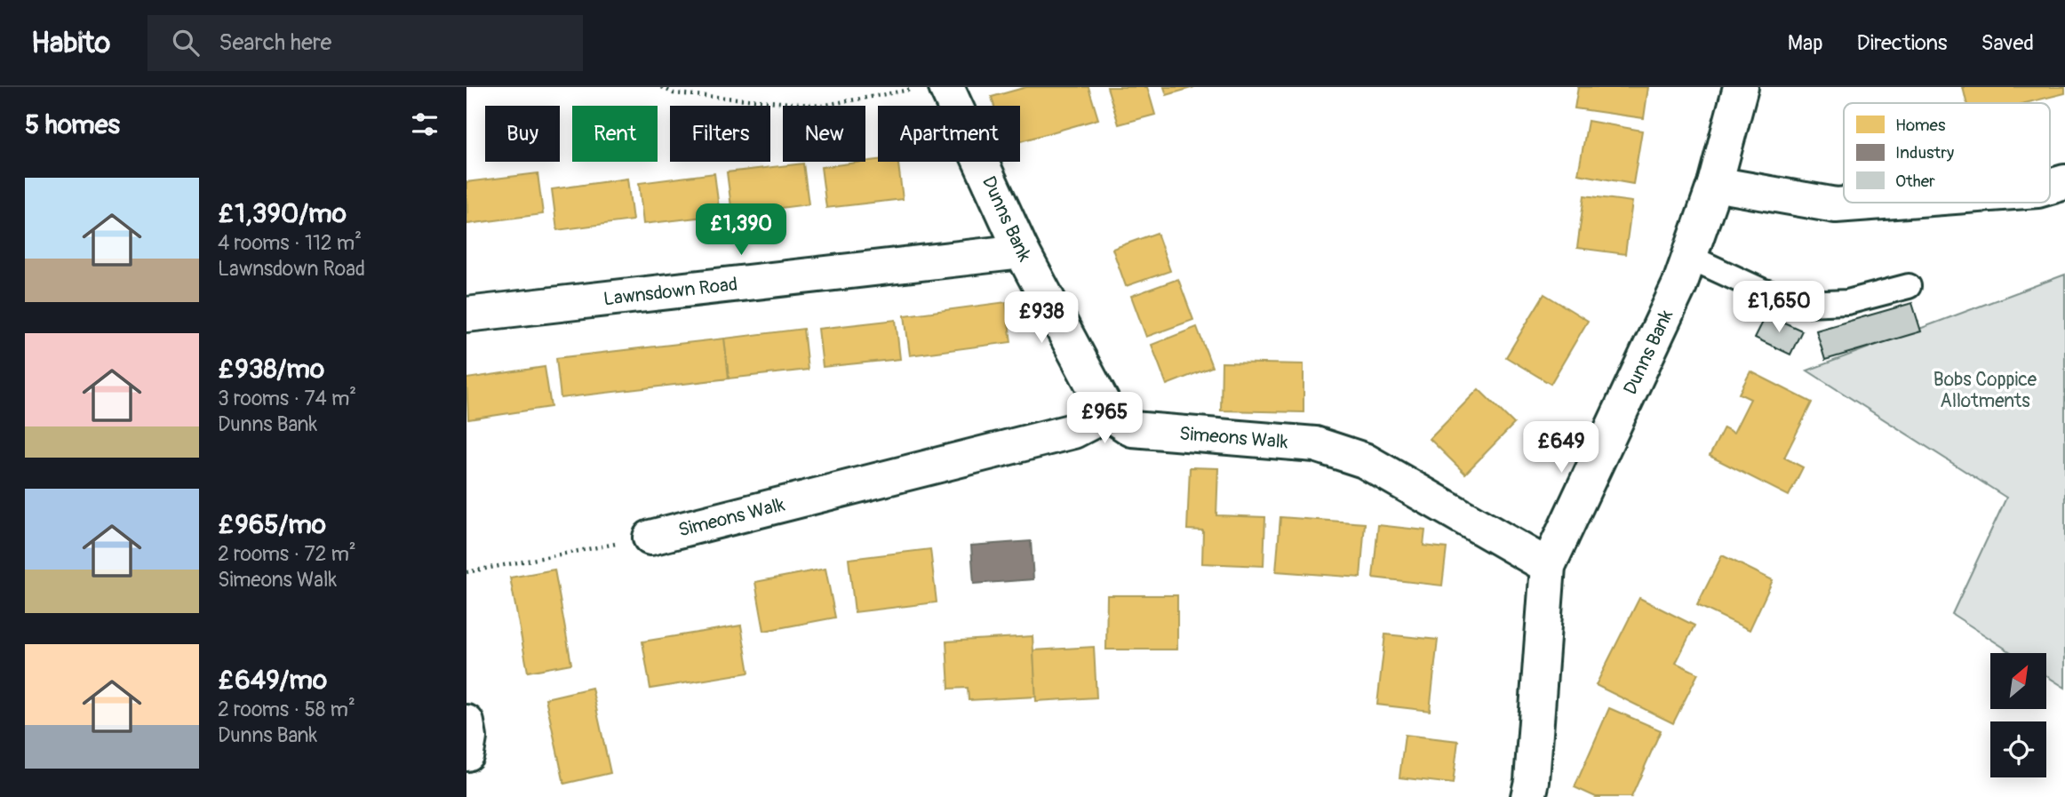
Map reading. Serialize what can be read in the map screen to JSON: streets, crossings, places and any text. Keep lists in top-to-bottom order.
{
  "streets": {
    "street": ["Dunns Bank", "Lawnsdown Road", "Simeons Walk"]
  },
  "crossings": [
    ["Dunns Bank", "Lawnsdown Road"],
    ["Dunns Bank", "Simeons Walk"]
  ],
  "parks": ["Bobs Coppice Allotments"],
  "legend": ["Homes", "Industry", "Other"],
  "north": "top right",
  "page": {
    "header": "Habito",
    "search": "Search here",
    "nav": ["Map", "Directions", "Saved"],
    "heading": "5 homes",
    "chip": [
      "Buy",
      "Rent",
      "Filters",
      "New",
      "Apartment"
    ],
    "list": [
      {
        "name": "£1,390/mo",
        "note": "4 rooms · 112 m² · Lawnsdown Road"
      },
      {
        "name": "£938/mo",
        "note": "3 rooms · 74 m² · Dunns Bank"
      },
      {
        "name": "£965/mo",
        "note": "2 rooms · 72 m² · Simeons Walk"
      },
      {
        "name": "£649/mo",
        "note": "2 rooms · 58 m² · Dunns Bank"
      }
    ],
    "price": [
      "£1,390",
      "£1,650",
      "£938",
      "£965",
      "£649"
    ]
  }
}
